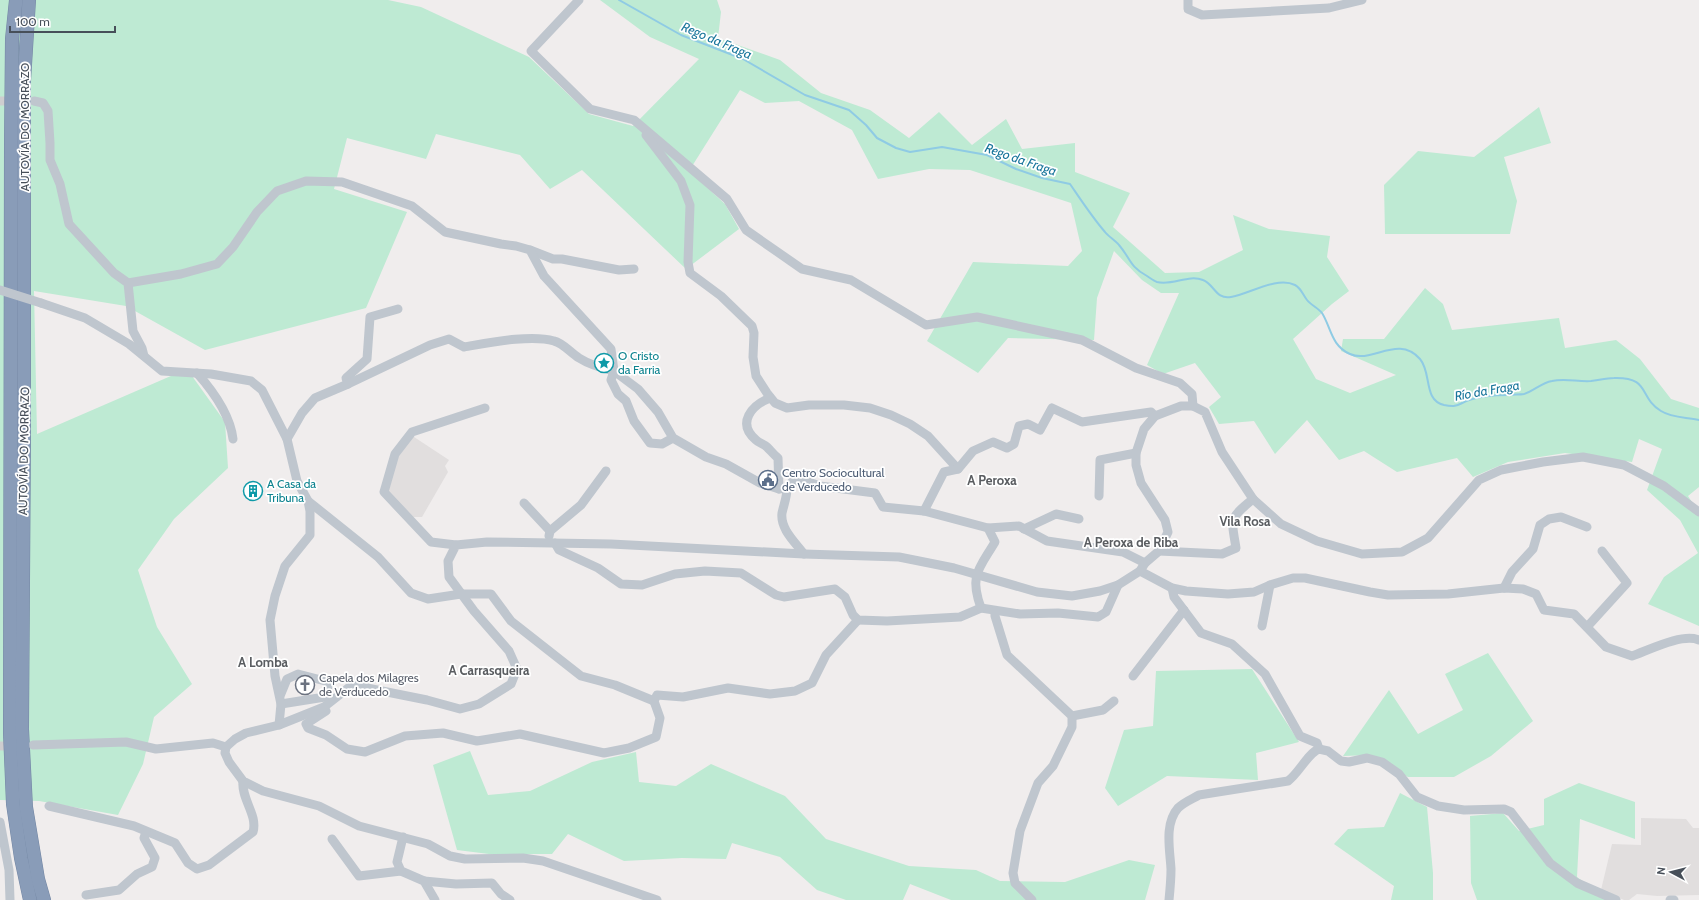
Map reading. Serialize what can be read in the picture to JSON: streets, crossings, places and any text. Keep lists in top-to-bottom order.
{
  "streets": {
    "highway": ["AUTOVÍA DO MORRAZO"]
  },
  "districts": [
    "A Peroxa",
    "Vila Rosa",
    "A Peroxa de Riba",
    "A Lomba",
    "A Carrasqueira"
  ],
  "water": ["Rego da Fraga", "Río da Fraga"],
  "places": {
    "place": ["O Cristo da Farria"],
    "public building": ["Centro Sociocultural de Verducedo"],
    "building": ["A Casa da Tribuna"],
    "church": ["Capela dos Milagres de Verducedo"]
  },
  "scale_bar": "100 m",
  "north": "left"
}
